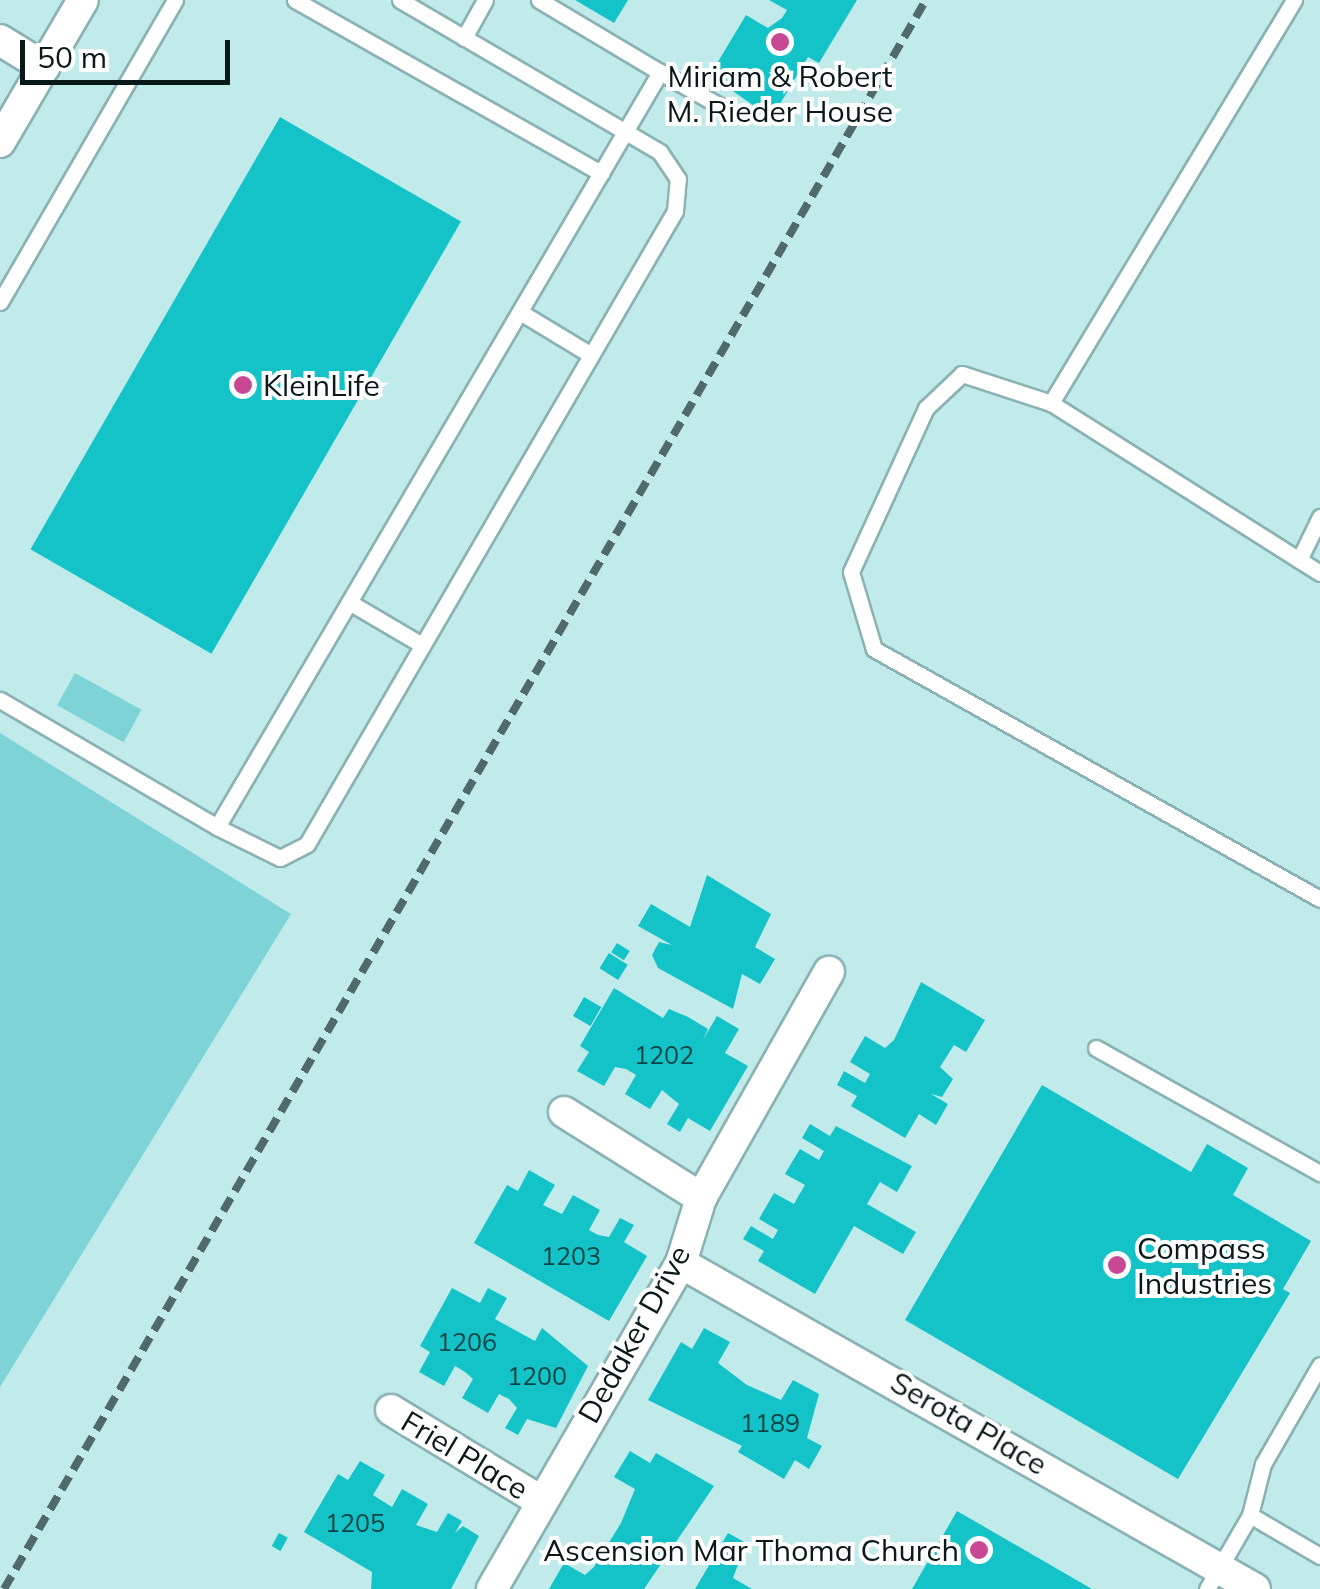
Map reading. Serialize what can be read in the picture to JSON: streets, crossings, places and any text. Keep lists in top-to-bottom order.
{
  "streets": {
    "street": ["Dedaker Drive", "Serota Place", "Friel Place"]
  },
  "crossings": [
    ["Dedaker Drive", "Serota Place"],
    ["Dedaker Drive", "Friel Place"]
  ],
  "places": [
    "Miriam & Robert M. Rieder House",
    "KleinLife",
    "Compass Industries",
    "Ascension Mar Thoma Church"
  ],
  "house_numbers": [
    "1202",
    "1203",
    "1206",
    "1200",
    "1189",
    "1205"
  ],
  "scale_bar": "50 m"
}
